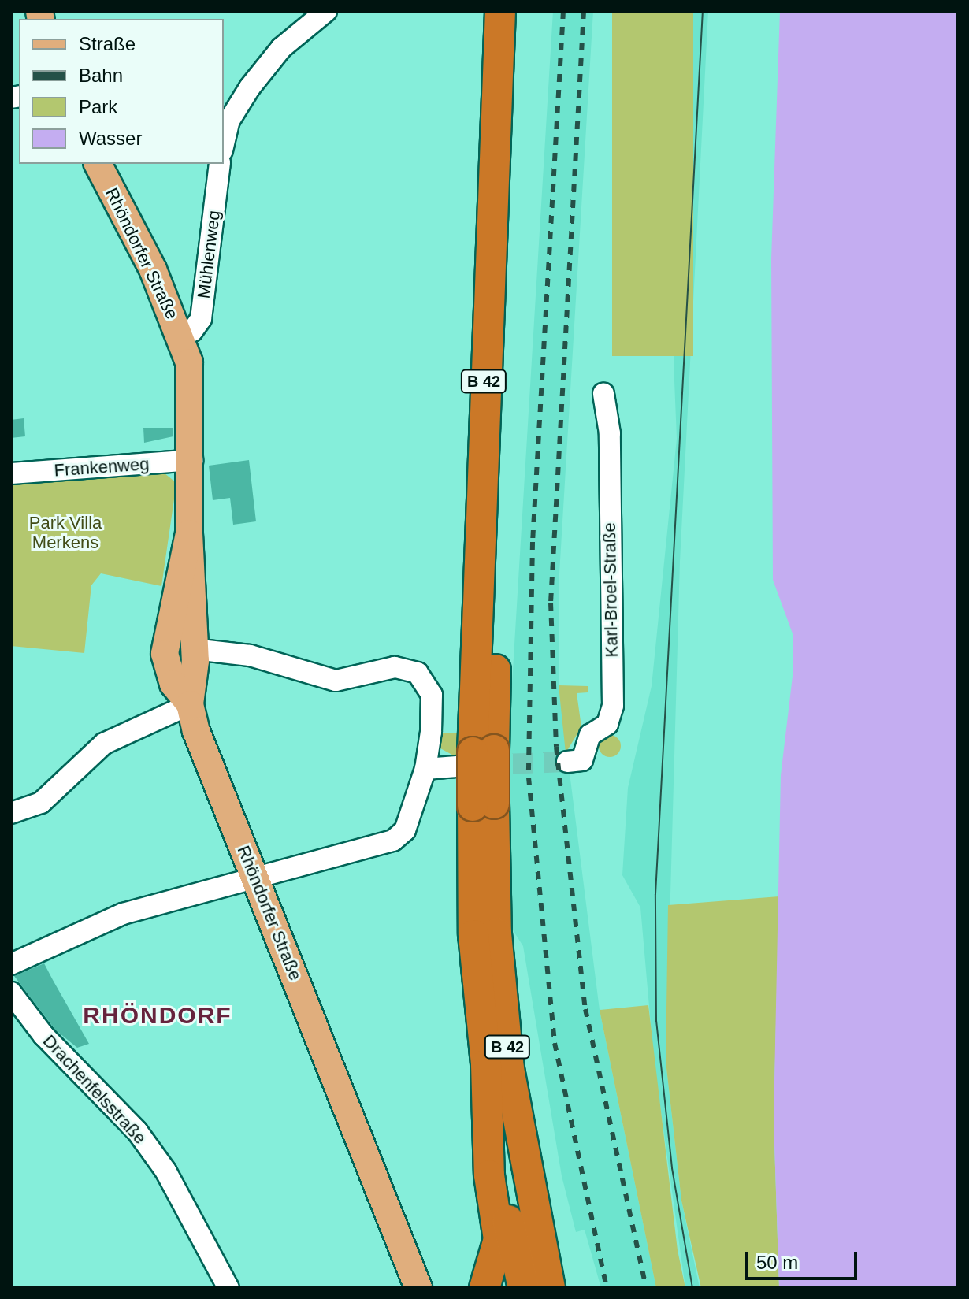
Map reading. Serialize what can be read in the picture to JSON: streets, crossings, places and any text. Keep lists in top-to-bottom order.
{
  "streets": {
    "highway": ["B 42"],
    "main road": ["Rhöndorfer Straße"],
    "street": [
      "Mühlenweg",
      "Frankenweg",
      "Karl-Broel-Straße",
      "Drachenfelsstraße"
    ]
  },
  "crossings": [
    ["Rhöndorfer Straße", "Mühlenweg"],
    ["Rhöndorfer Straße", "Frankenweg"]
  ],
  "districts": ["RHÖNDORF"],
  "parks": ["Park Villa Merkens"],
  "legend": [
    "Straße",
    "Bahn",
    "Park",
    "Wasser"
  ],
  "scale_bar": "50 m"
}
